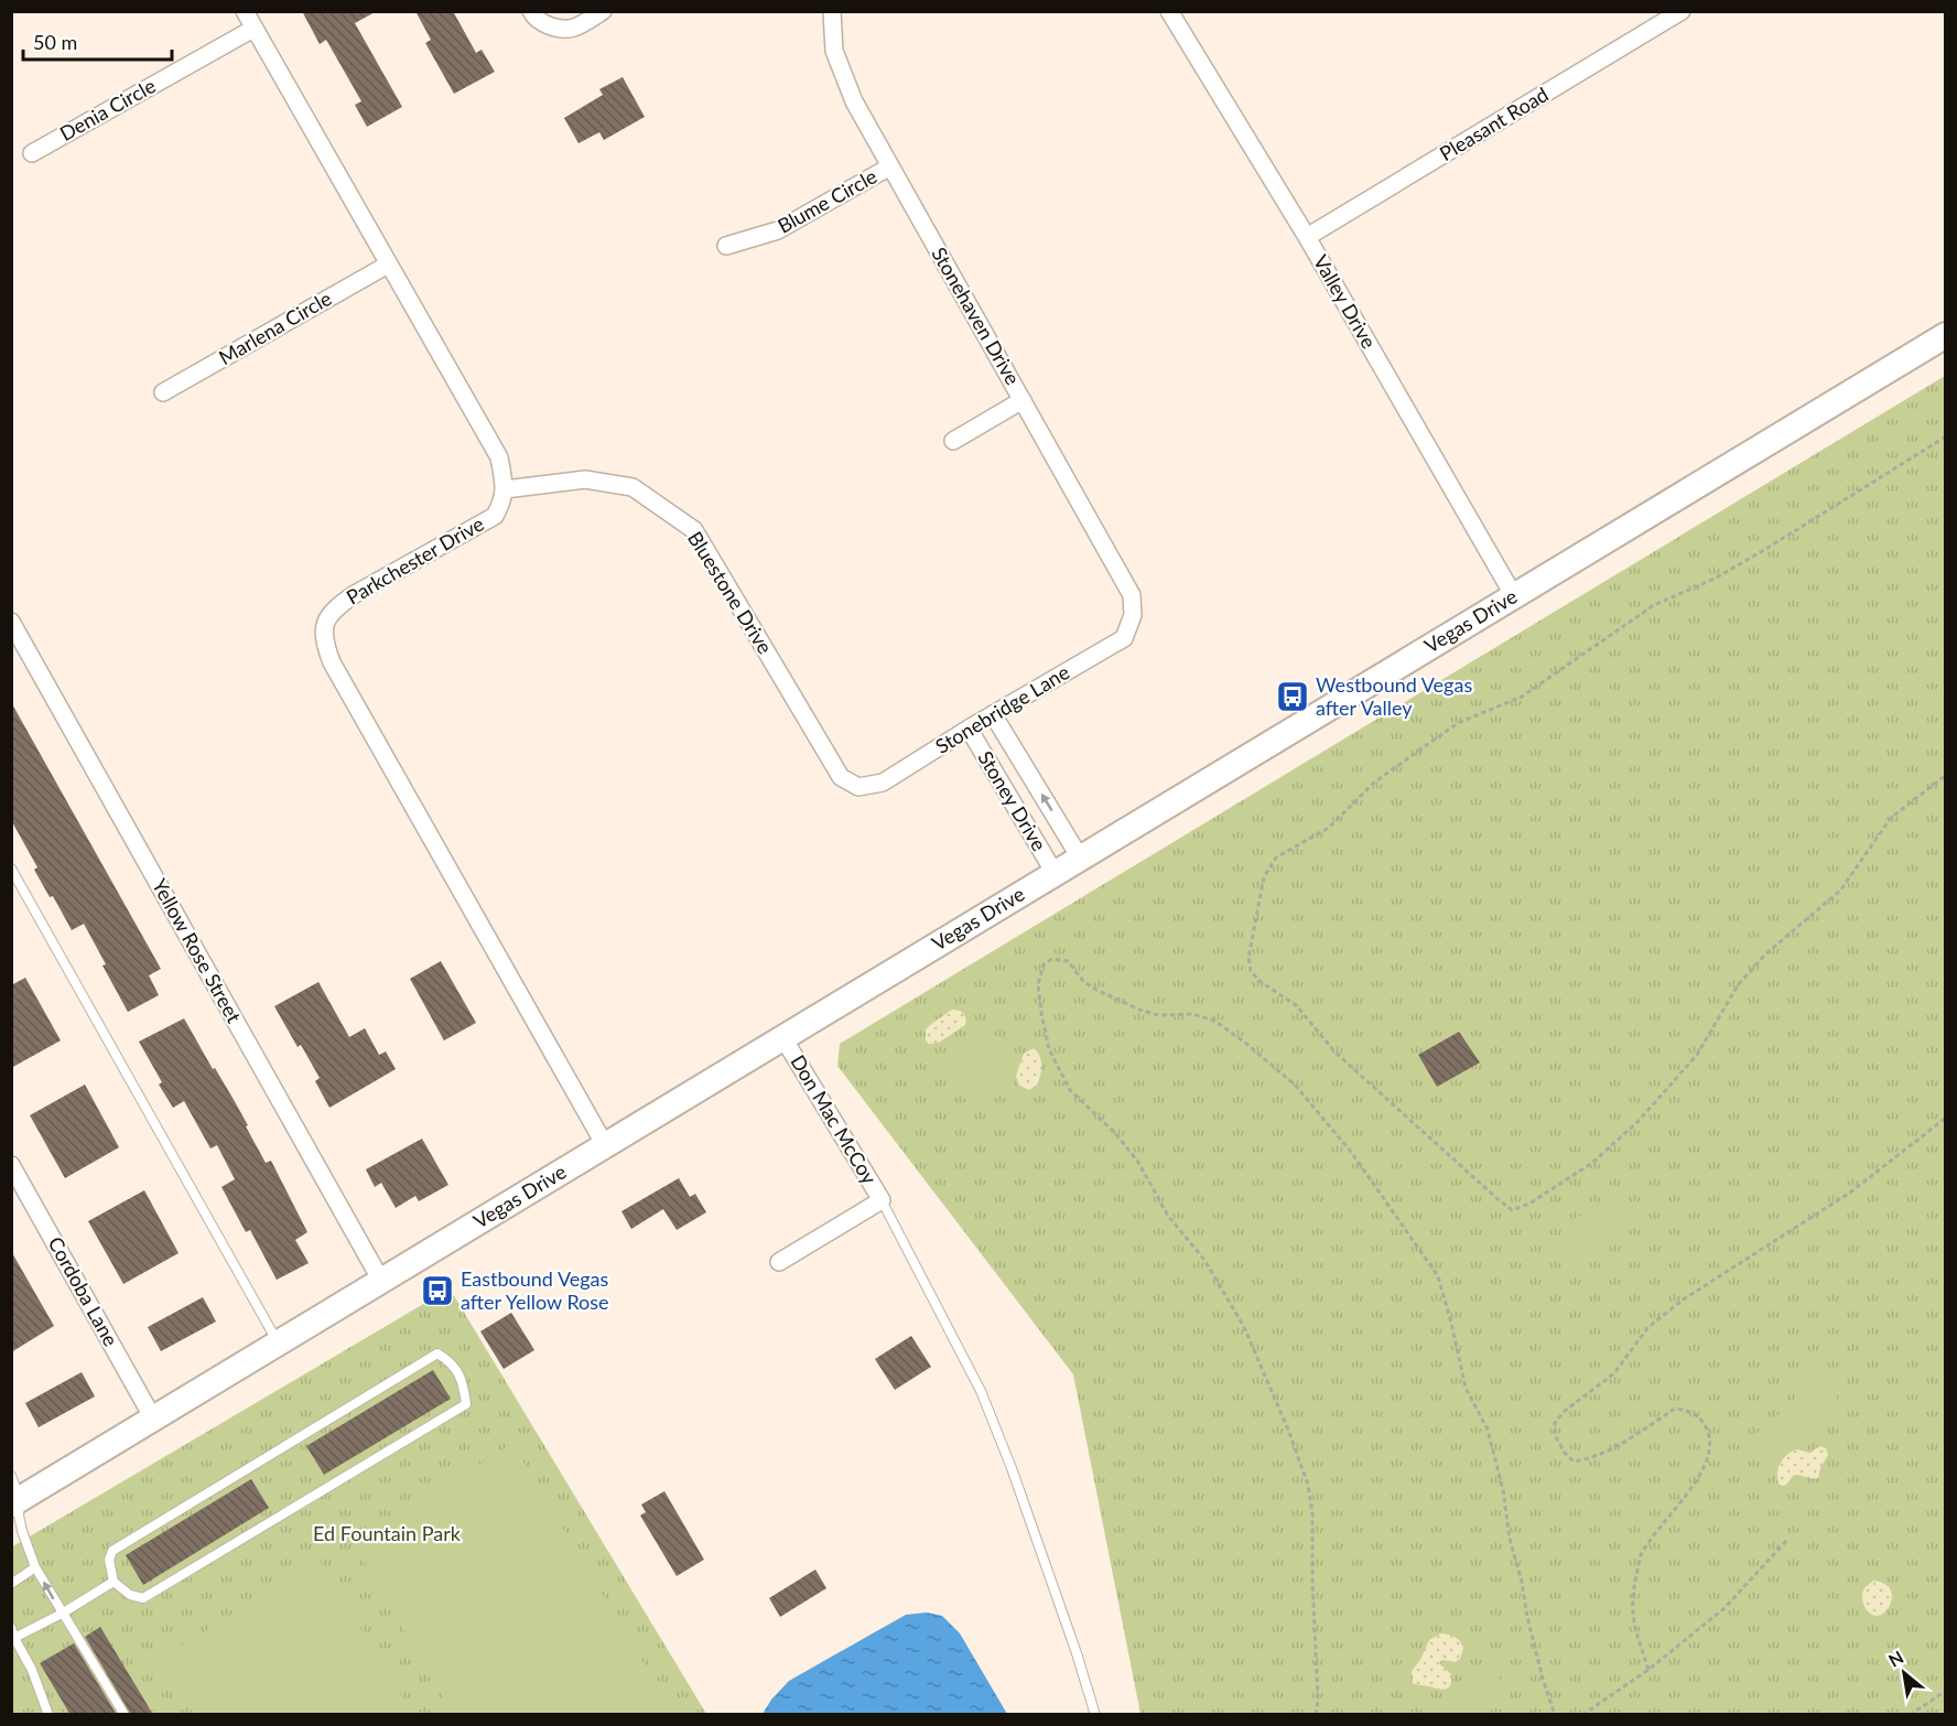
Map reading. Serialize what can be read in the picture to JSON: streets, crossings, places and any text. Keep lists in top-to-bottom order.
{
  "streets": {
    "main road": ["Vegas Drive"],
    "street": [
      "Denia Circle",
      "Pleasant Road",
      "Blume Circle",
      "Valley Drive",
      "Stonehaven Drive",
      "Marlena Circle",
      "Parkchester Drive",
      "Bluestone Drive",
      "Stonebridge Lane",
      "Stoney Drive",
      "Yellow Rose Street",
      "Don Mac McCoy",
      "Cordoba Lane"
    ]
  },
  "crossings": [
    ["Pleasant Road", "Valley Drive"],
    ["Blume Circle", "Stonehaven Drive"],
    ["Valley Drive", "Vegas Drive"],
    ["Stonehaven Drive", "Stonebridge Lane"],
    ["Parkchester Drive", "Bluestone Drive"],
    ["Parkchester Drive", "Vegas Drive"],
    ["Bluestone Drive", "Stonebridge Lane"],
    ["Vegas Drive", "Stoney Drive"],
    ["Vegas Drive", "Yellow Rose Street"],
    ["Vegas Drive", "Don Mac McCoy"],
    ["Vegas Drive", "Cordoba Lane"],
    ["Stonebridge Lane", "Stoney Drive"]
  ],
  "parks": ["Ed Fountain Park"],
  "places": {
    "bus stop": ["Westbound Vegas after Valley", "Eastbound Vegas after Yellow Rose"]
  },
  "scale_bar": "50 m",
  "north": "top left"
}
